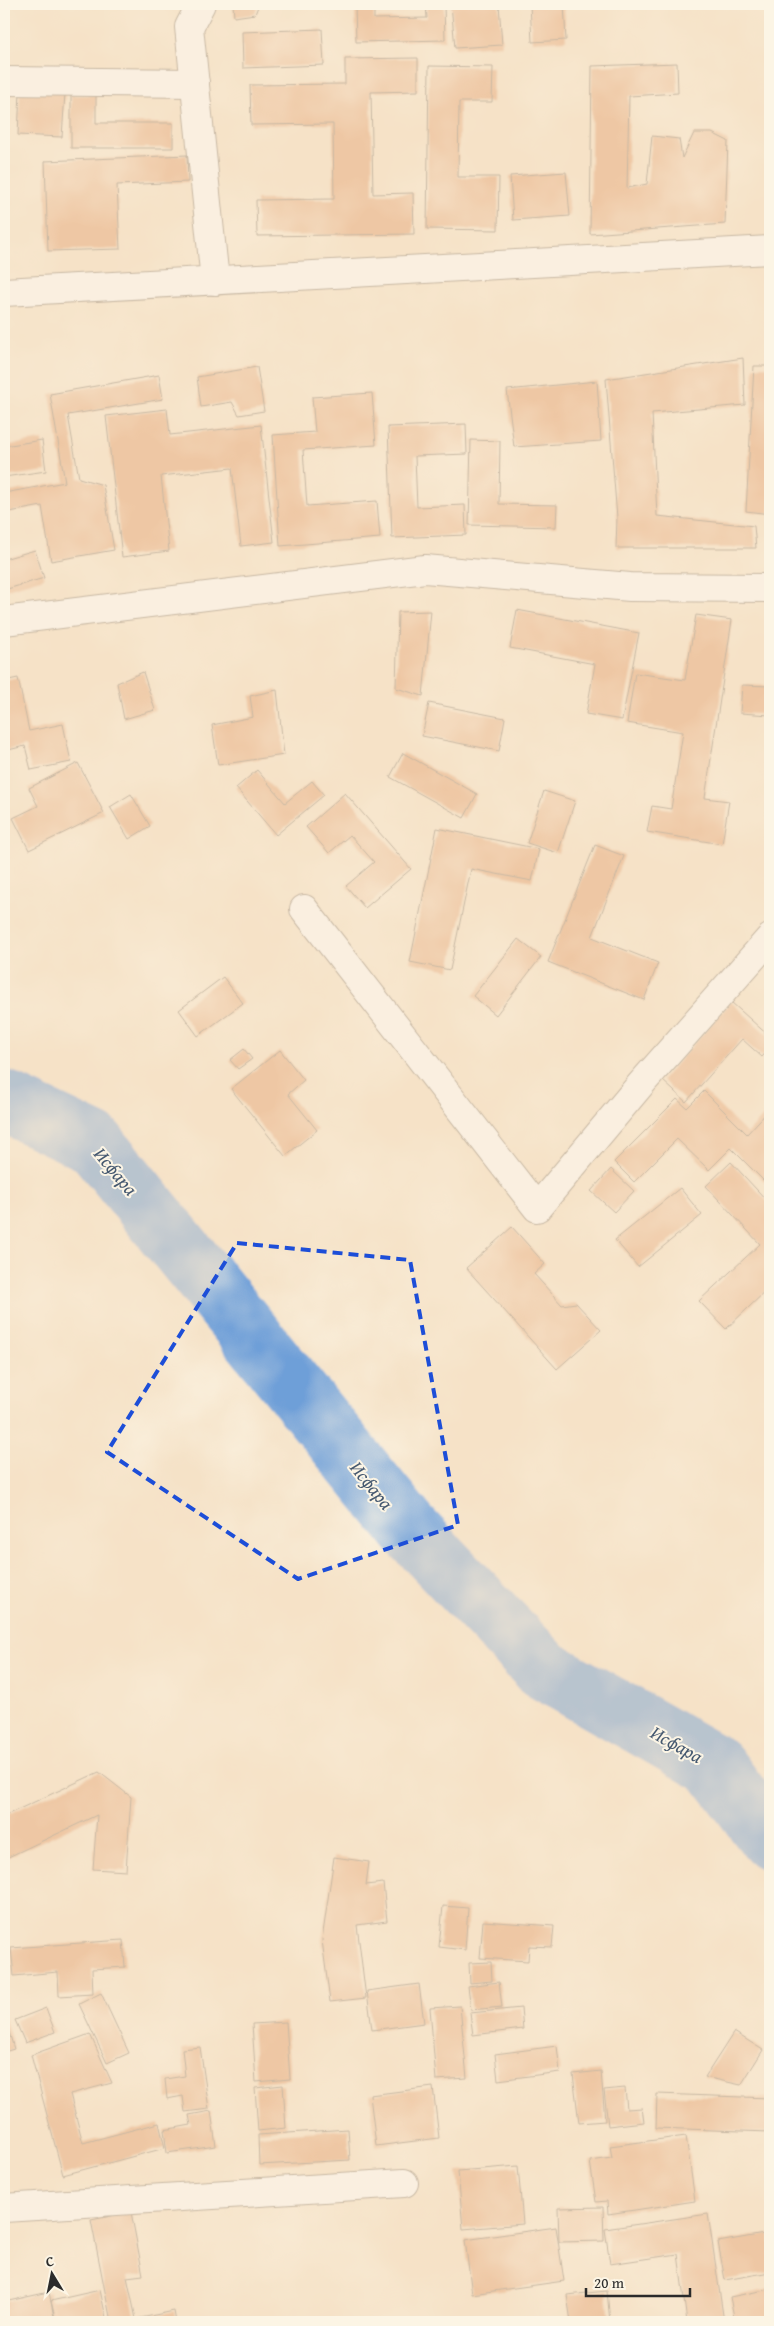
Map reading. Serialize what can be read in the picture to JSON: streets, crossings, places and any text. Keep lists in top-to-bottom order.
{
  "water": ["Исфара"],
  "scale_bar": "20 m",
  "north": "top"
}
